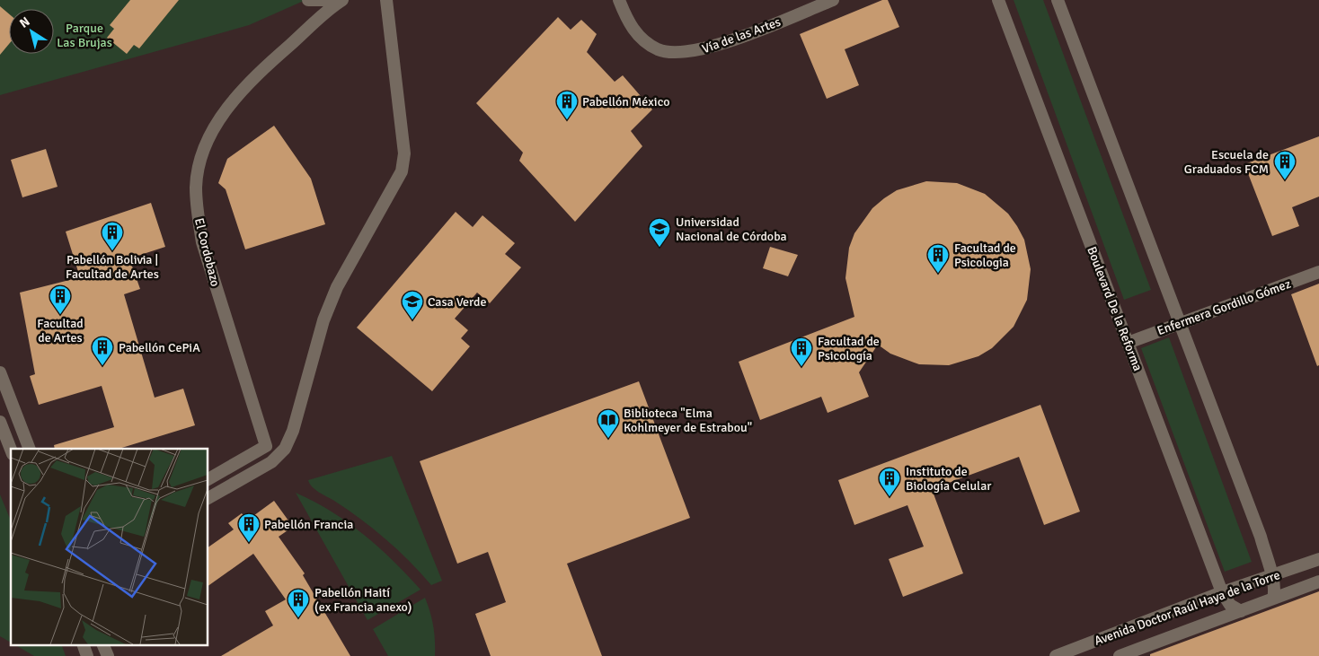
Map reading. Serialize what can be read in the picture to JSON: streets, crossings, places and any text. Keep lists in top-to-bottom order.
{
  "streets": {
    "street": [
      "Vía de las Artes",
      "El Cordobazo",
      "Enfermera Gordillo Gómez",
      "Boulevard De la Reforma",
      "Avenida Doctor Raúl Haya de la Torre"
    ]
  },
  "crossings": [
    ["Enfermera Gordillo Gómez", "Boulevard De la Reforma"],
    ["Boulevard De la Reforma", "Avenida Doctor Raúl Haya de la Torre"]
  ],
  "parks": ["Parque Las Brujas"],
  "places": {
    "building": [
      "Pabellón México",
      "Escuela de Graduados FCM",
      "Pabellón Bolivia | Facultad de Artes",
      "Facultad de Psicologia",
      "Facultad de Artes",
      "Pabellón CePiA",
      "Facultad de Psicología",
      "Instituto de Biología Celular",
      "Pabellón Francia",
      "Pabellón Haití (ex Francia anexo)"
    ],
    "school or university": ["Universidad Nacional de Córdoba", "Casa Verde"],
    "library": ["Biblioteca \"Elma Kohlmeyer de Estrabou\""]
  },
  "north": "top left"
}
